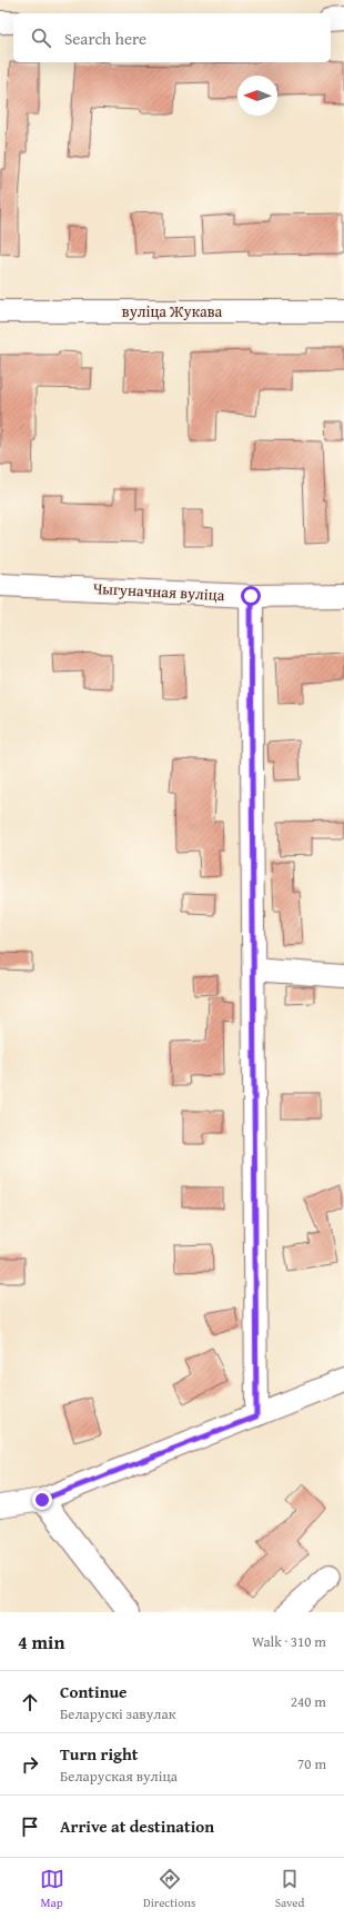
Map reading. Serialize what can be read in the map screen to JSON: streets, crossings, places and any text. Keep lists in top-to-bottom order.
{
  "streets": {
    "street": ["вуліца Жукава", "Чыгуначная вуліца"]
  },
  "north": "left",
  "page": {
    "search": "Search here",
    "heading": ["4 min", "Walk · 310 m"],
    "list": [
      ["Continue", "Беларускі завулак", "240 m"],
      ["Turn right", "Беларуская вуліца", "70 m"],
      "Arrive at destination"
    ],
    "nav": ["Map", "Directions", "Saved"]
  }
}
